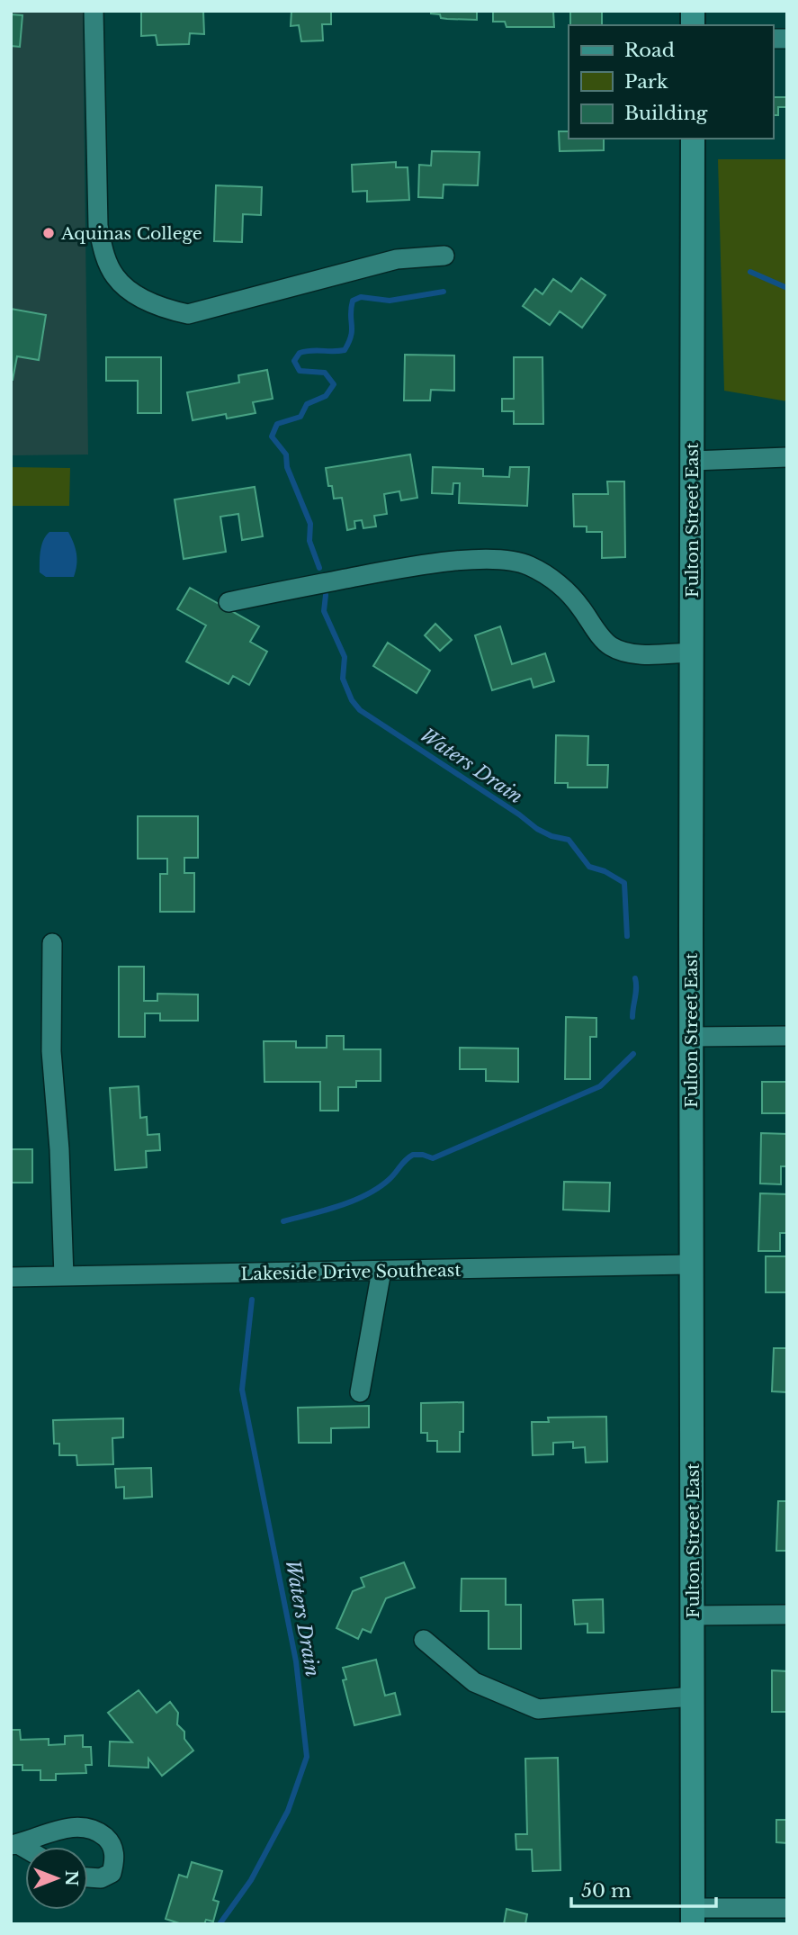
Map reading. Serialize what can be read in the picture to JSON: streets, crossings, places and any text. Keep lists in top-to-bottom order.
{
  "streets": {
    "main road": ["Fulton Street East"],
    "street": ["Lakeside Drive Southeast"]
  },
  "crossings": [
    ["Fulton Street East", "Lakeside Drive Southeast"]
  ],
  "water": ["Waters Drain"],
  "places": ["Aquinas College"],
  "legend": ["Road", "Park", "Building"],
  "scale_bar": "50 m",
  "north": "right"
}
